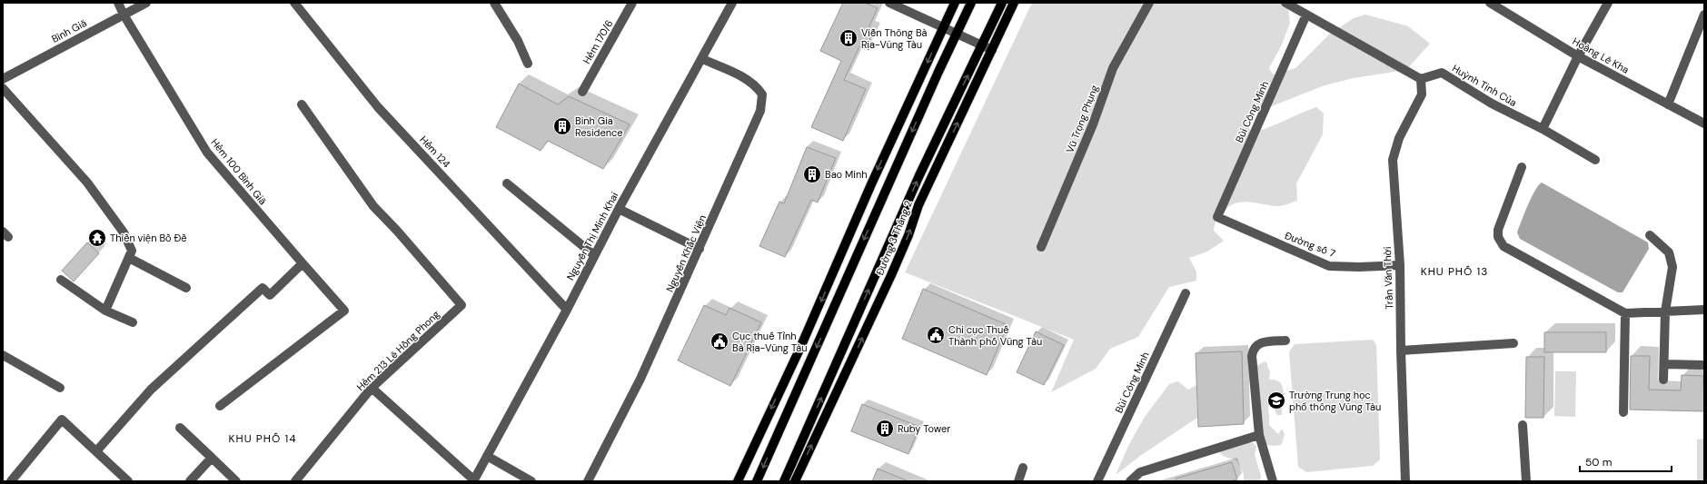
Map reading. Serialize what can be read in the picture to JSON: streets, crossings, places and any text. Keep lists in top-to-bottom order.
{
  "streets": {
    "main road": ["Đường 3 Tháng 2"],
    "street": [
      "Bình Giã",
      "Hẻm 170/6",
      "Hoàng Lê Kha",
      "Huỳnh Tịnh Của",
      "Bùi Công Minh",
      "Vũ Trọng Phụng",
      "Hẻm 124",
      "Hẻm 100 Bình Giã",
      "Nguyễn Thị Minh Khai",
      "Đường số 7",
      "Nguyễn Khắc Viện",
      "Trần Văn Thời",
      "Hẻm 213 Lê Hồng Phong"
    ]
  },
  "crossings": [
    ["Bình Giã", "Hẻm 100 Bình Giã"],
    ["Huỳnh Tịnh Của", "Trần Văn Thời"],
    ["Bùi Công Minh", "Đường số 7"],
    ["Hẻm 124", "Nguyễn Thị Minh Khai"],
    ["Nguyễn Thị Minh Khai", "Nguyễn Khắc Viện"],
    ["Đường số 7", "Trần Văn Thời"]
  ],
  "districts": ["KHU PHỐ 13", "KHU PHỐ 14"],
  "places": {
    "building": [
      "Viễn Thông Bà Rịa-Vũng Tàu",
      "Binh Gia Residence",
      "Bao Minh",
      "Ruby Tower"
    ],
    "temple": ["Thiền viện Bồ Đề"],
    "public building": ["Chi cục Thuế Thành phố Vũng Tàu", "Cục thuế Tỉnh Bà Rịa-Vũng Tàu"],
    "school or university": ["Trường Trung học phổ thông Vũng Tàu"]
  },
  "scale_bar": "50 m"
}
